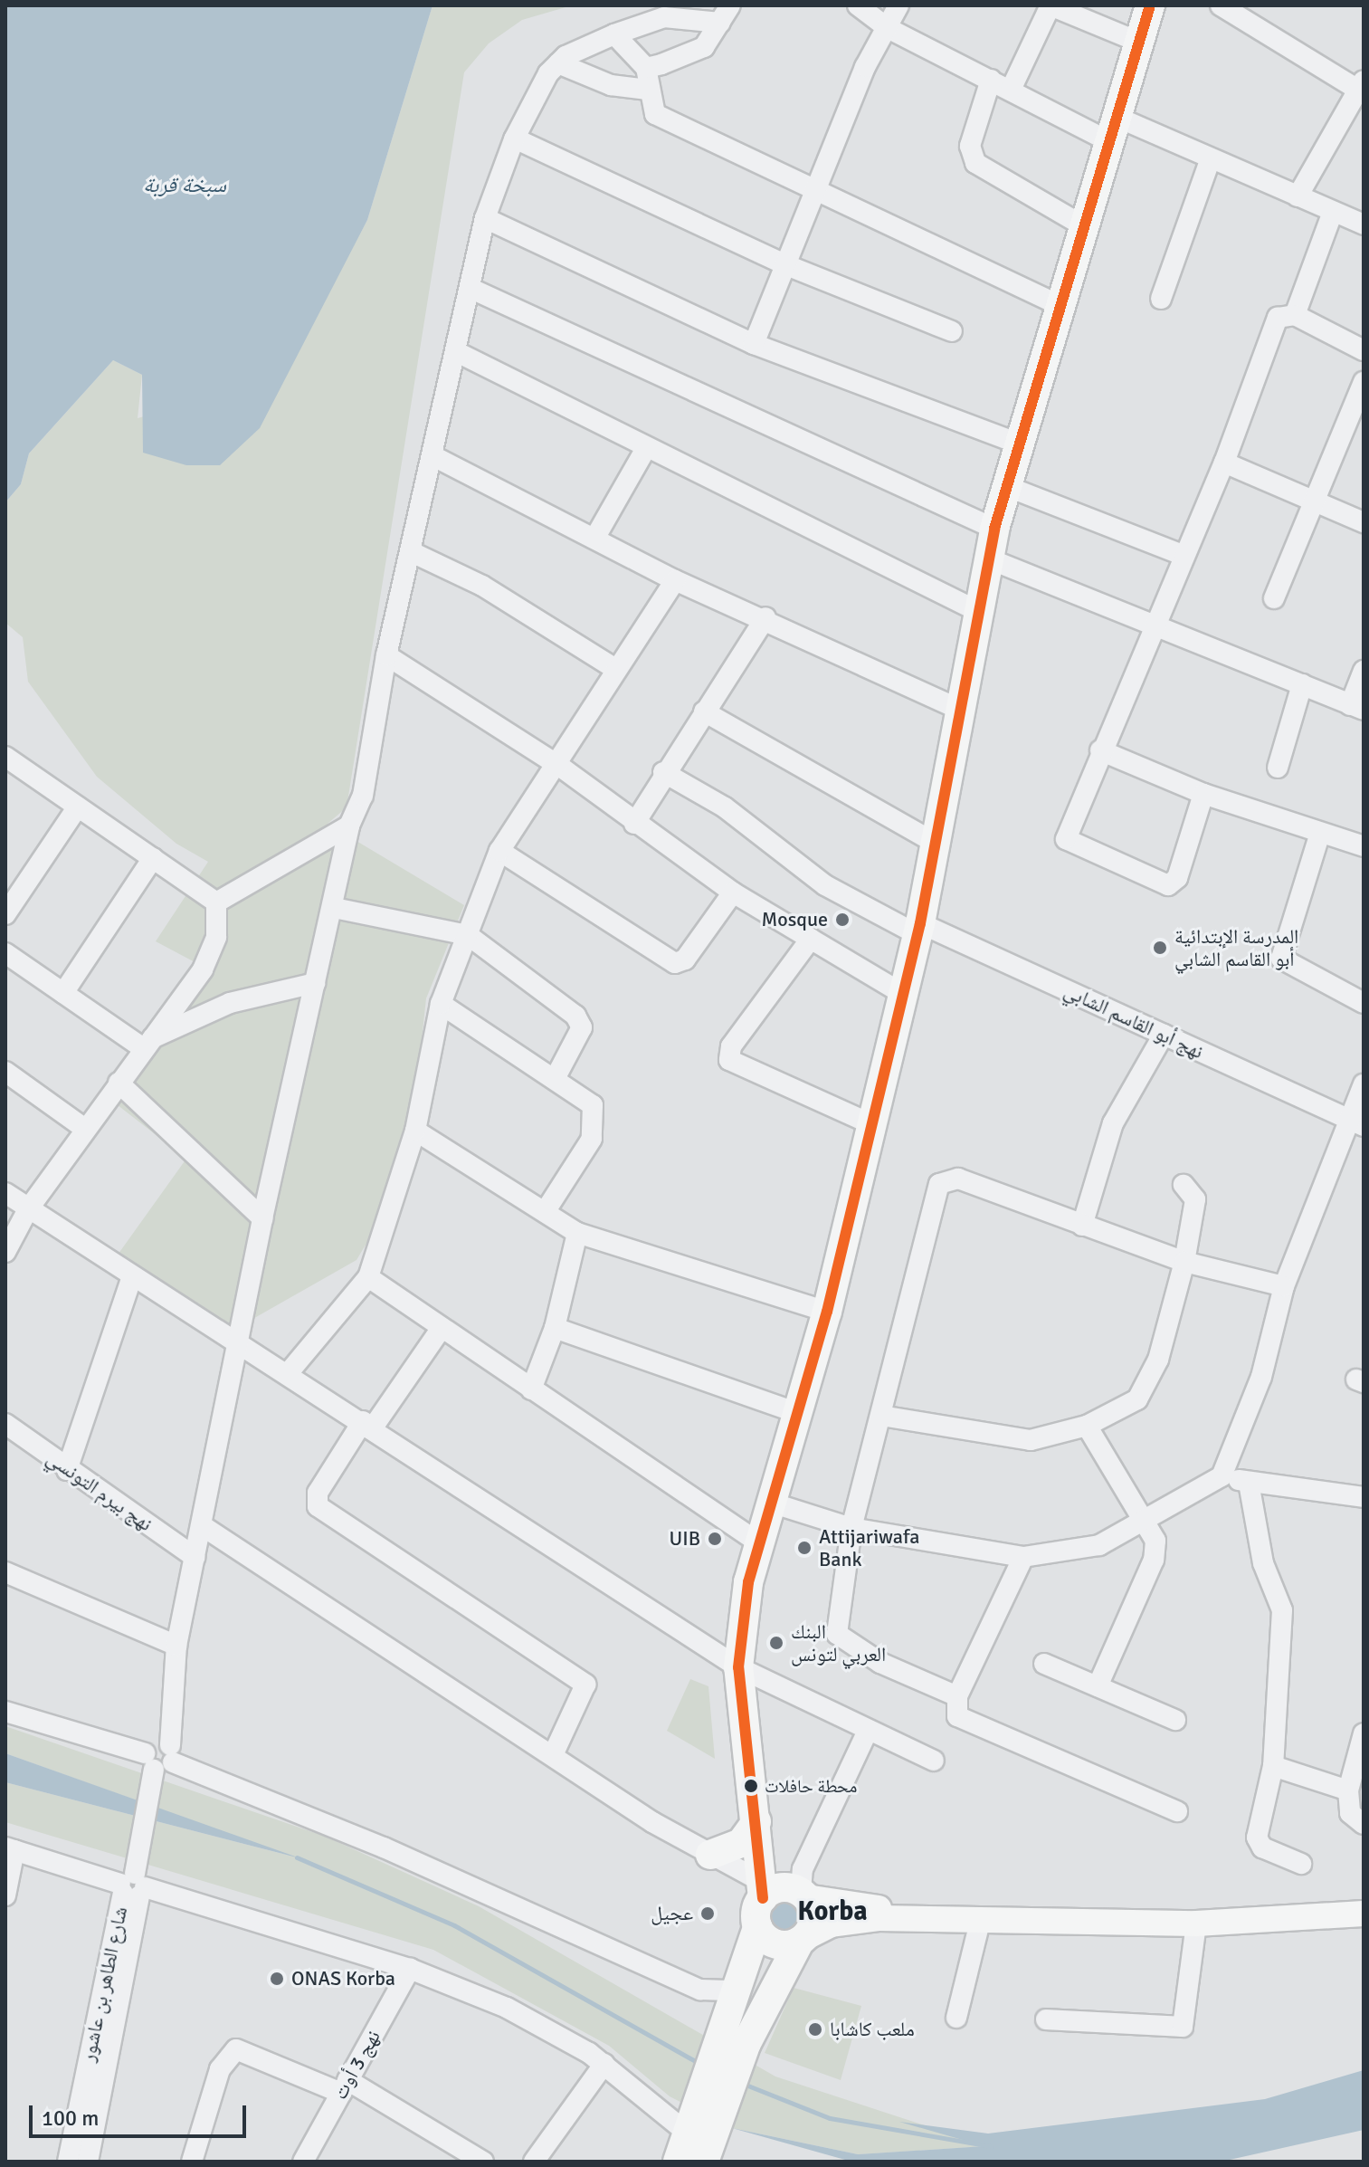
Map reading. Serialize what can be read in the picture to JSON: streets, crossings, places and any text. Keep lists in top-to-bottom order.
{
  "streets": {
    "street": [
      "نهج أبو القاسم الشابي",
      "نهج بيرم التونسي",
      "شارع الطاهر بن عاشور",
      "نهج 3 أوت"
    ]
  },
  "districts": ["Korba"],
  "water": ["سبخة قربة"],
  "places": [
    "Mosque",
    "المدرسة الإبتدائية أبو القاسم الشابي",
    "UIB",
    "Attijariwafa Bank",
    "البنك العربي لتونس",
    "محطة حافلات",
    "عجيل",
    "ONAS Korba",
    "ملعب كاشابا"
  ],
  "scale_bar": "100 m"
}
